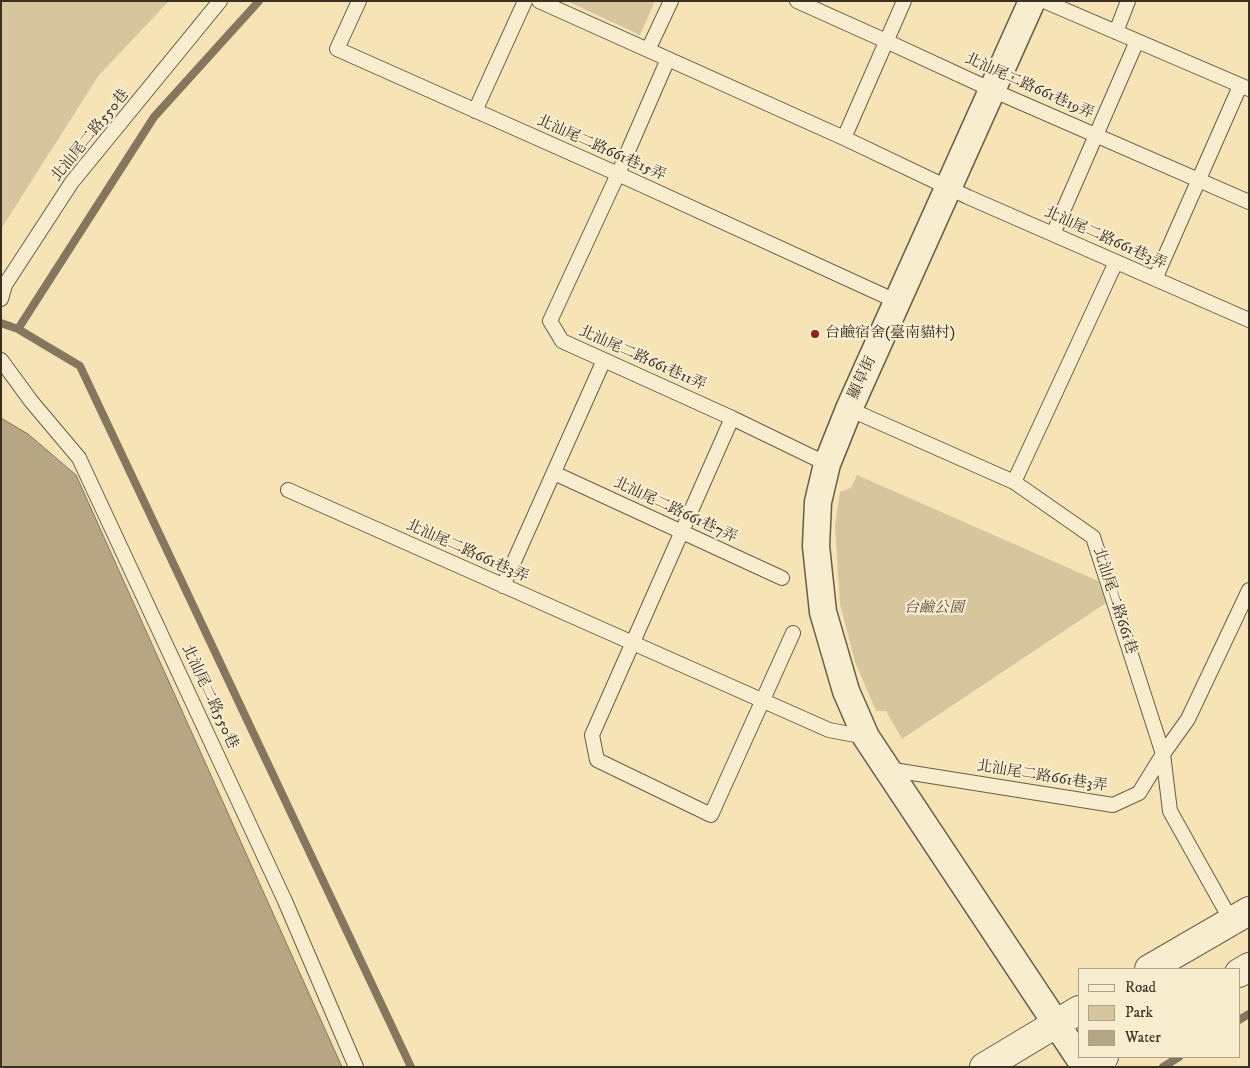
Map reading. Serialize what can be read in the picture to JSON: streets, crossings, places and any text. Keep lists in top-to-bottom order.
{
  "streets": {
    "street": ["顯草街"],
    "lane": [
      "北汕尾二路661巷19弄",
      "北汕尾二路550巷",
      "北汕尾二路661巷15弄",
      "北汕尾二路661巷3弄",
      "北汕尾二路661巷11弄",
      "北汕尾二路661巷7弄",
      "北汕尾二路661巷"
    ]
  },
  "crossings": [
    ["北汕尾二路661巷19弄", "顯草街"],
    ["北汕尾二路661巷15弄", "北汕尾二路661巷11弄"],
    ["北汕尾二路661巷15弄", "顯草街"],
    ["北汕尾二路661巷3弄", "顯草街"],
    ["北汕尾二路661巷3弄", "北汕尾二路661巷"],
    ["北汕尾二路661巷11弄", "顯草街"],
    ["顯草街", "北汕尾二路661巷"]
  ],
  "parks": ["台鹼公園"],
  "places": ["台鹼宿舍(臺南貓村)"],
  "legend": ["Road", "Park", "Water"]
}
